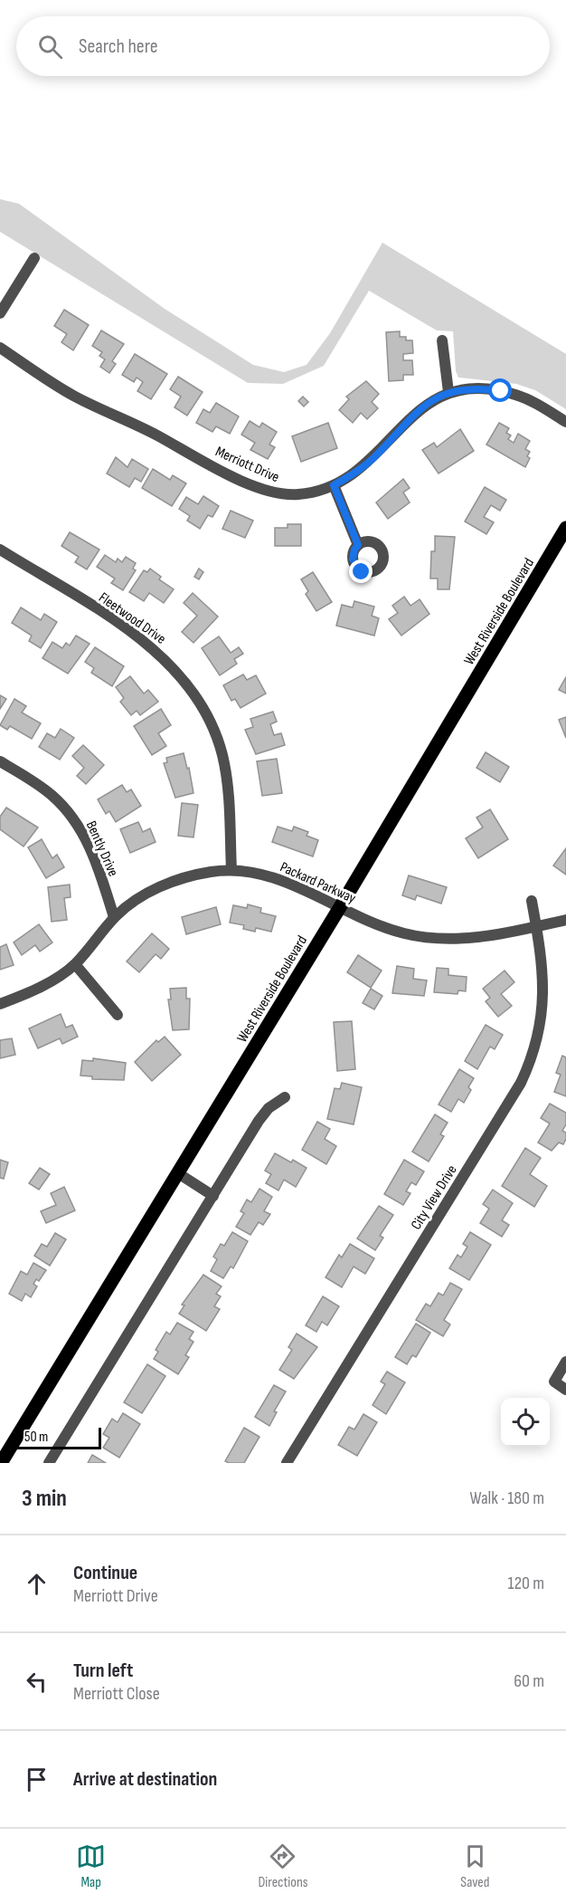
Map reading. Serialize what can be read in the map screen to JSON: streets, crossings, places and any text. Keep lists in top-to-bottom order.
{
  "streets": {
    "main road": ["West Riverside Boulevard"],
    "street": [
      "Merriott Drive",
      "Fleetwood Drive",
      "Bently Drive",
      "Packard Parkway",
      "City View Drive"
    ]
  },
  "crossings": [
    ["West Riverside Boulevard", "Packard Parkway"],
    ["Fleetwood Drive", "Packard Parkway"],
    ["Bently Drive", "Packard Parkway"],
    ["Packard Parkway", "City View Drive"]
  ],
  "scale_bar": "50 m",
  "page": {
    "search": "Search here",
    "scale": "50 m",
    "heading": ["3 min", "Walk · 180 m"],
    "list": [
      ["Continue", "Merriott Drive", "120 m"],
      ["Turn left", "Merriott Close", "60 m"],
      "Arrive at destination"
    ],
    "nav": ["Map", "Directions", "Saved"]
  }
}
